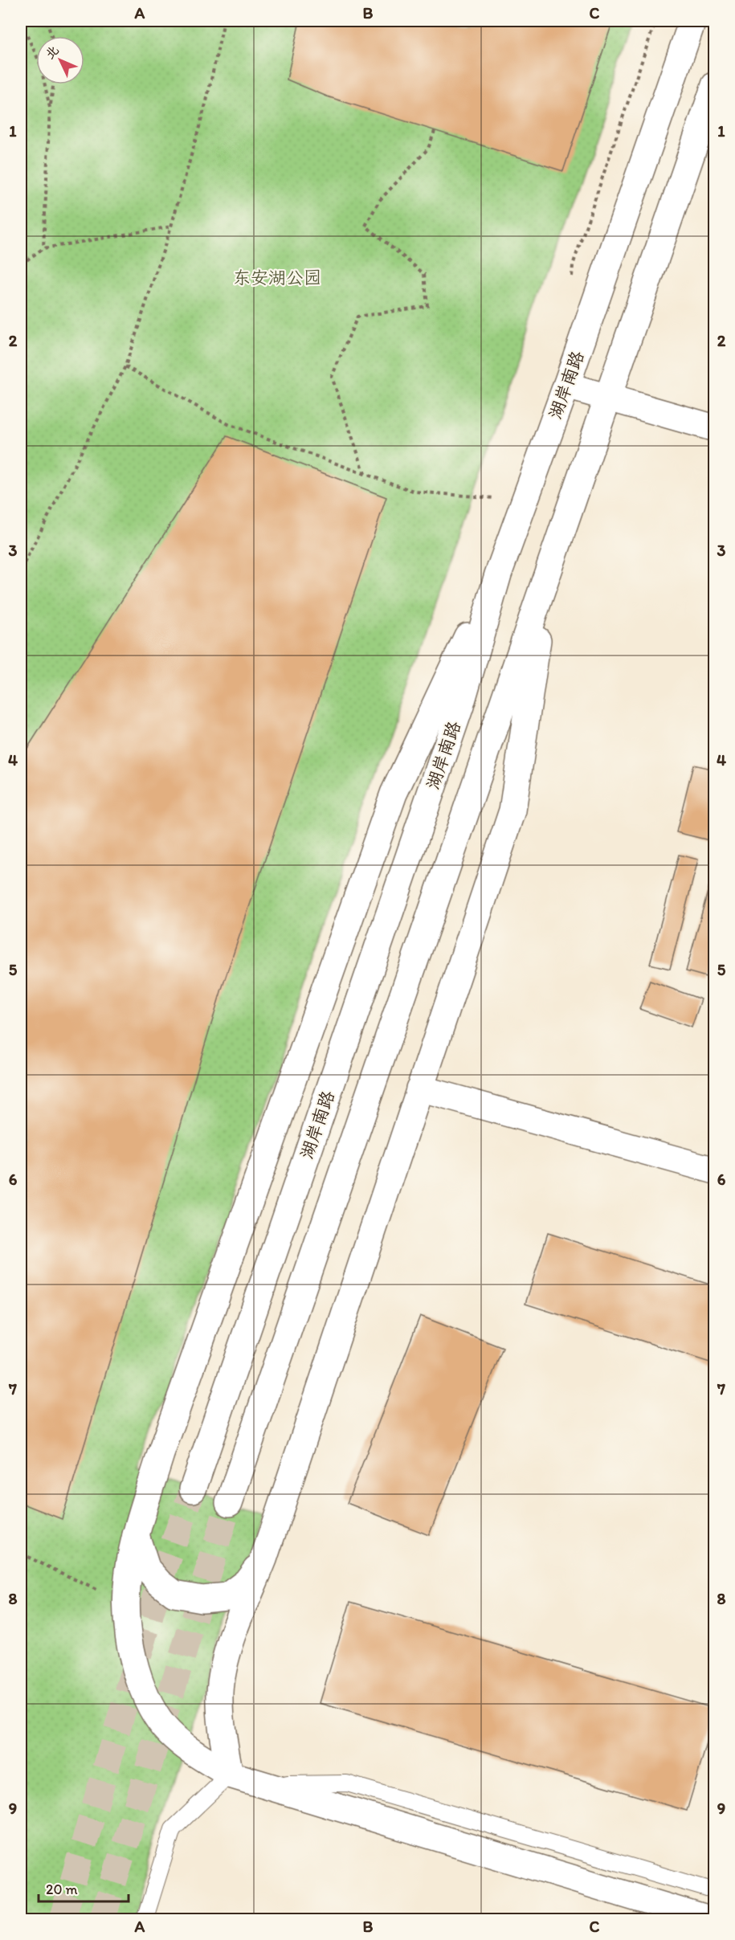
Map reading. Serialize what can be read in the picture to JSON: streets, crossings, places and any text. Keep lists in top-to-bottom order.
{
  "streets": {
    "street": ["湖岸南路"]
  },
  "parks": ["东安湖公园"],
  "scale_bar": "20 m",
  "north": "top left",
  "grid": {
    "columns": ["A", "B", "C"],
    "rows": [
      "1",
      "2",
      "3",
      "4",
      "5",
      "6",
      "7",
      "8",
      "9"
    ]
  }
}
